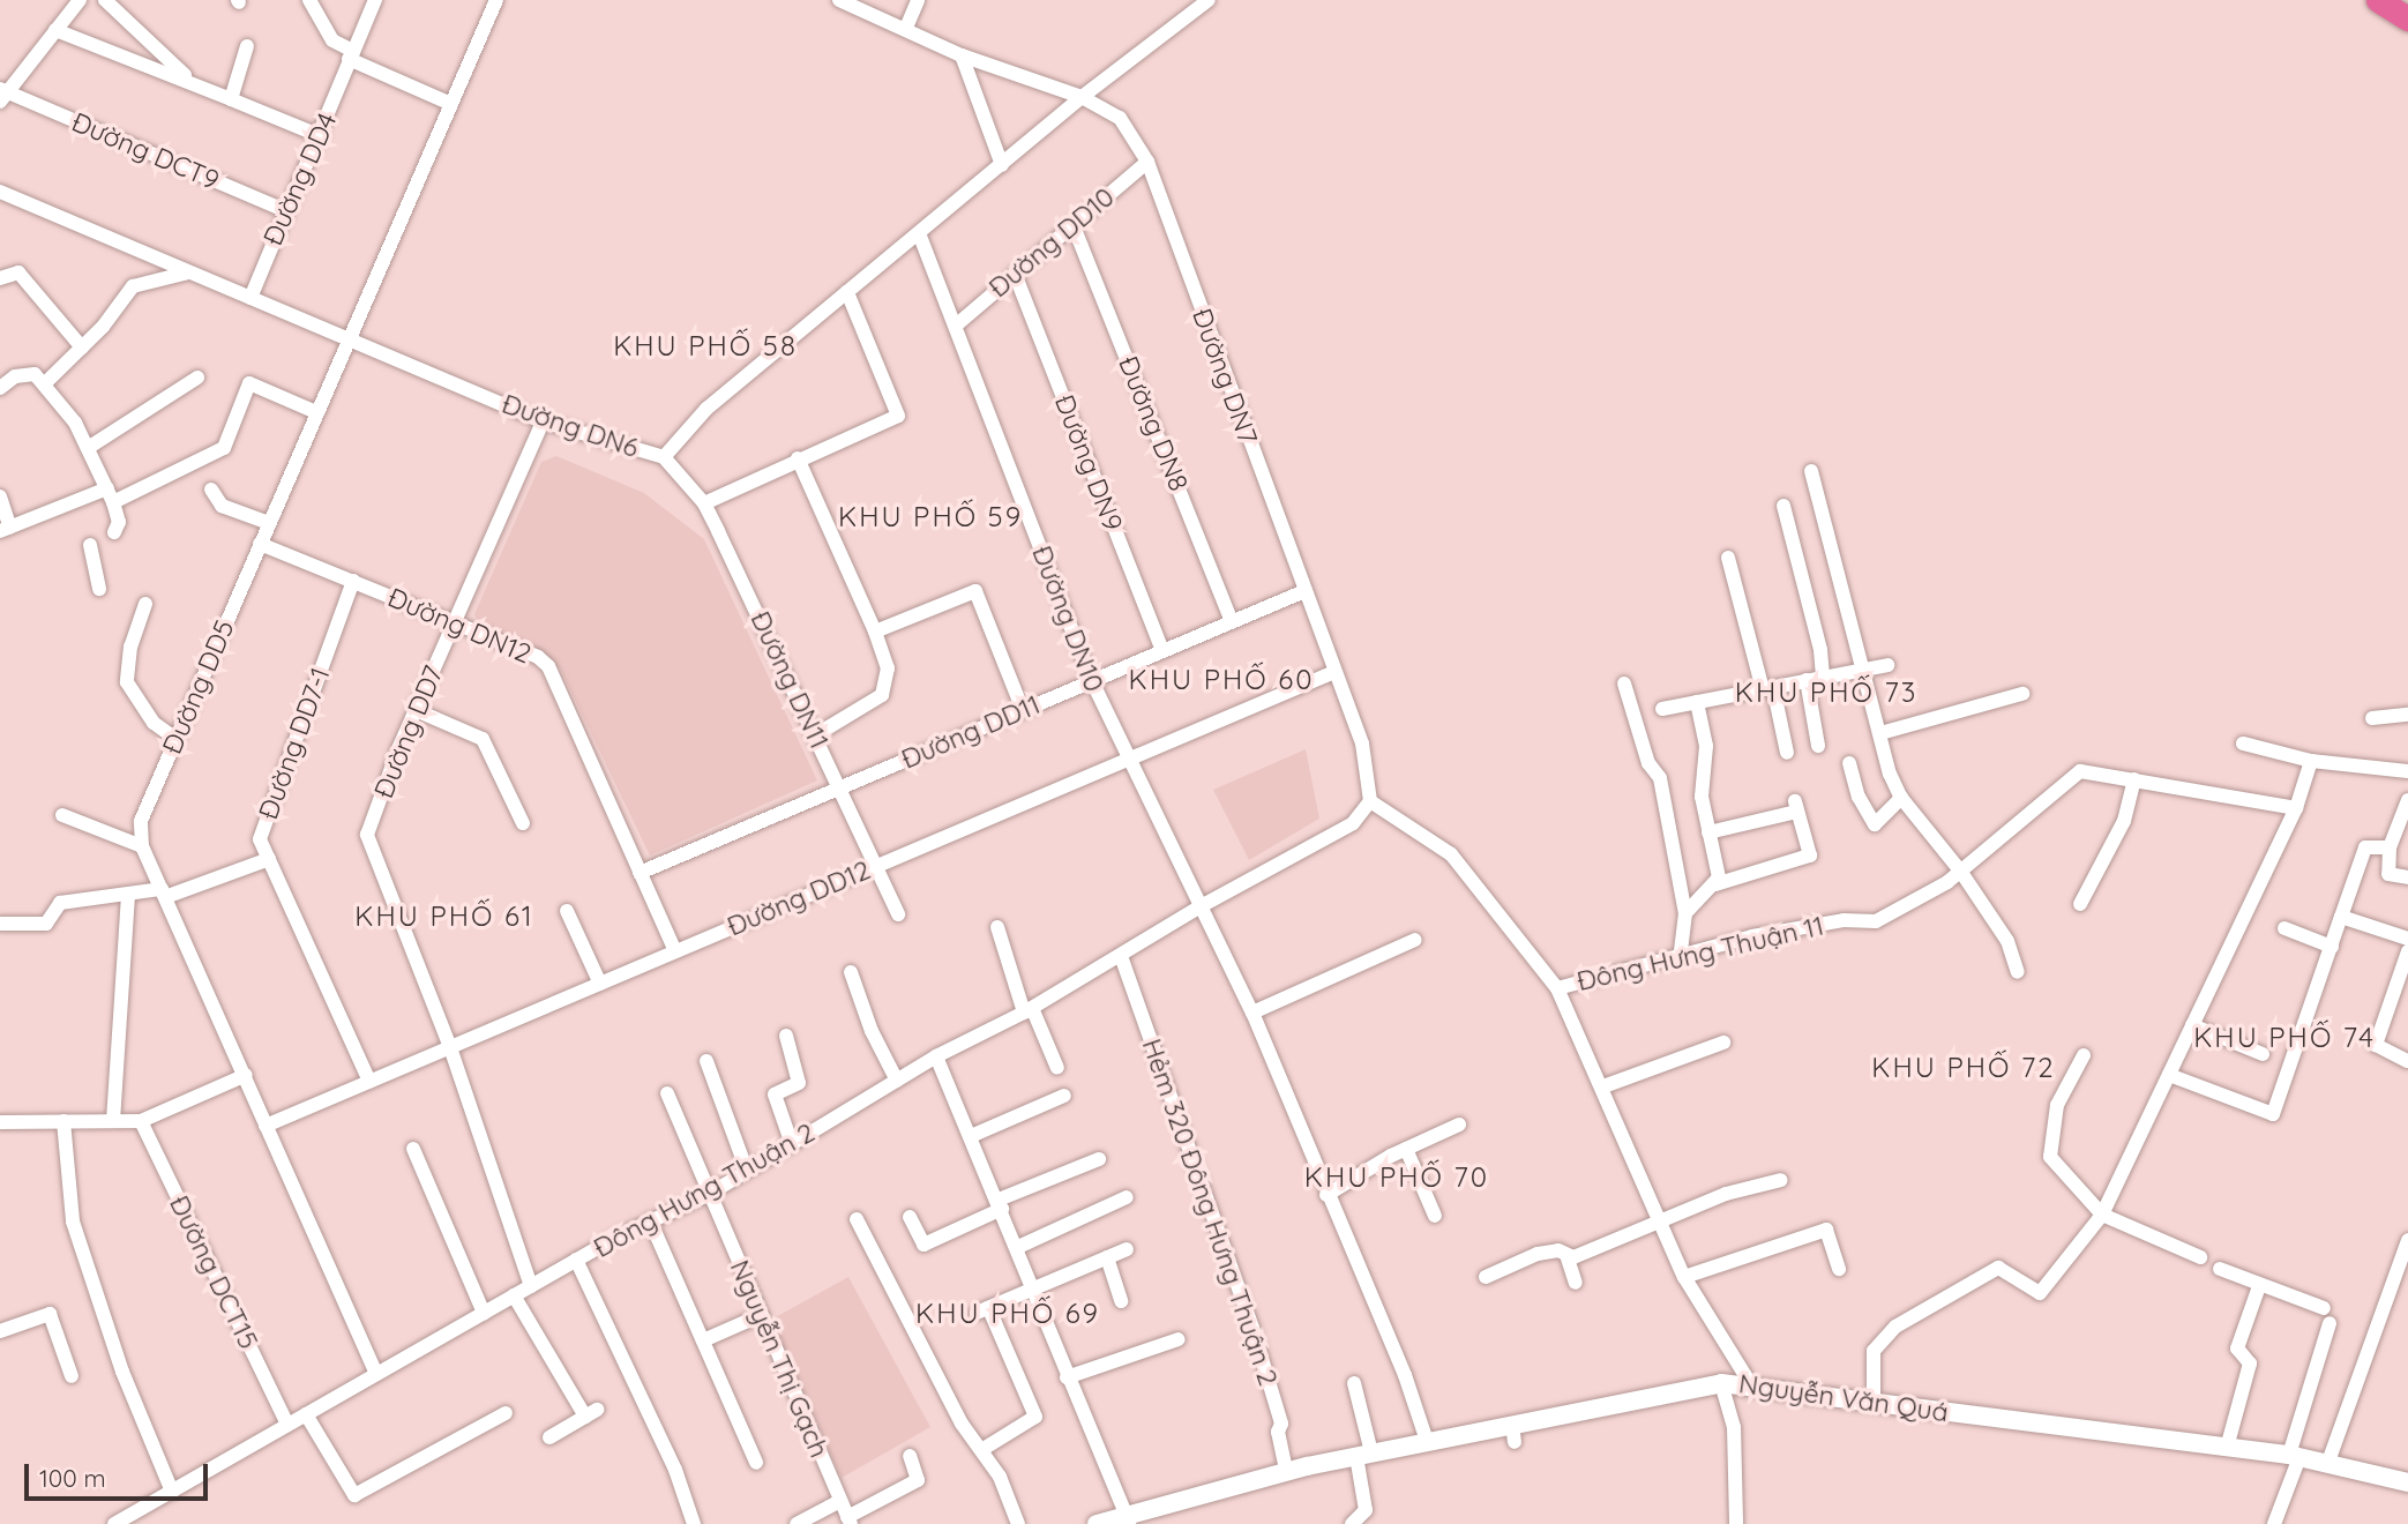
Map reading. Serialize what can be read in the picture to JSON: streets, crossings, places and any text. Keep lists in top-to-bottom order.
{
  "streets": {
    "main road": ["Nguyễn Văn Quá"],
    "street": [
      "Đường DCT9",
      "Đường DD4",
      "Đường DD10",
      "Đường DN7",
      "Đường DN8",
      "Đường DN6",
      "Đường DN9",
      "Đường DN10",
      "Đường DN12",
      "Đường DN11",
      "Đường DD5",
      "Đường DD7",
      "Đường DD11",
      "Đường DD7-1",
      "Đường DD12",
      "Đông Hưng Thuận 11",
      "Đông Hưng Thuận 2",
      "Hẻm 320 Đông Hưng Thuận 2",
      "Đường DCT15",
      "Nguyễn Thị Gạch"
    ]
  },
  "crossings": [
    ["Đường DCT9", "Đường DD4"],
    ["Đường DD4", "Đường DN6"],
    ["Đường DD10", "Đường DN7"],
    ["Đường DD10", "Đường DN8"],
    ["Đường DD10", "Đường DN9"],
    ["Đường DD10", "Đường DN10"],
    ["Đường DN7", "Đường DN6"],
    ["Đường DN7", "Đường DD11"],
    ["Đường DN7", "Đường DD12"],
    ["Đường DN7", "Đông Hưng Thuận 11"],
    ["Đường DN7", "Đông Hưng Thuận 2"],
    ["Đường DN8", "Đường DD11"],
    ["Đường DN6", "Đường DN10"],
    ["Đường DN6", "Đường DN11"],
    ["Đường DN6", "Đường DD5"],
    ["Đường DN6", "Đường DD7"],
    ["Đường DN9", "Đường DD11"],
    ["Đường DN10", "Đường DD11"],
    ["Đường DN10", "Đường DD12"],
    ["Đường DN10", "Đông Hưng Thuận 2"],
    ["Đường DN10", "Nguyễn Văn Quá"],
    ["Đường DN12", "Đường DD5"],
    ["Đường DN12", "Đường DD7"],
    ["Đường DN12", "Đường DD11"],
    ["Đường DN12", "Đường DD7-1"],
    ["Đường DN12", "Đường DD12"],
    ["Đường DN11", "Đường DD11"],
    ["Đường DN11", "Đường DD12"],
    ["Đường DD7", "Đường DD12"],
    ["Đường DD7", "Đông Hưng Thuận 2"],
    ["Đường DD7-1", "Đường DD12"],
    ["Đông Hưng Thuận 11", "Đông Hưng Thuận 2"],
    ["Đông Hưng Thuận 11", "Nguyễn Văn Quá"],
    ["Đông Hưng Thuận 2", "Hẻm 320 Đông Hưng Thuận 2"],
    ["Đông Hưng Thuận 2", "Đường DCT15"],
    ["Đông Hưng Thuận 2", "Nguyễn Thị Gạch"],
    ["Hẻm 320 Đông Hưng Thuận 2", "Nguyễn Văn Quá"]
  ],
  "districts": [
    "KHU PHỐ 58",
    "KHU PHỐ 59",
    "KHU PHỐ 60",
    "KHU PHỐ 73",
    "KHU PHỐ 61",
    "KHU PHỐ 74",
    "KHU PHỐ 72",
    "KHU PHỐ 70",
    "KHU PHỐ 69"
  ],
  "scale_bar": "100 m"
}
